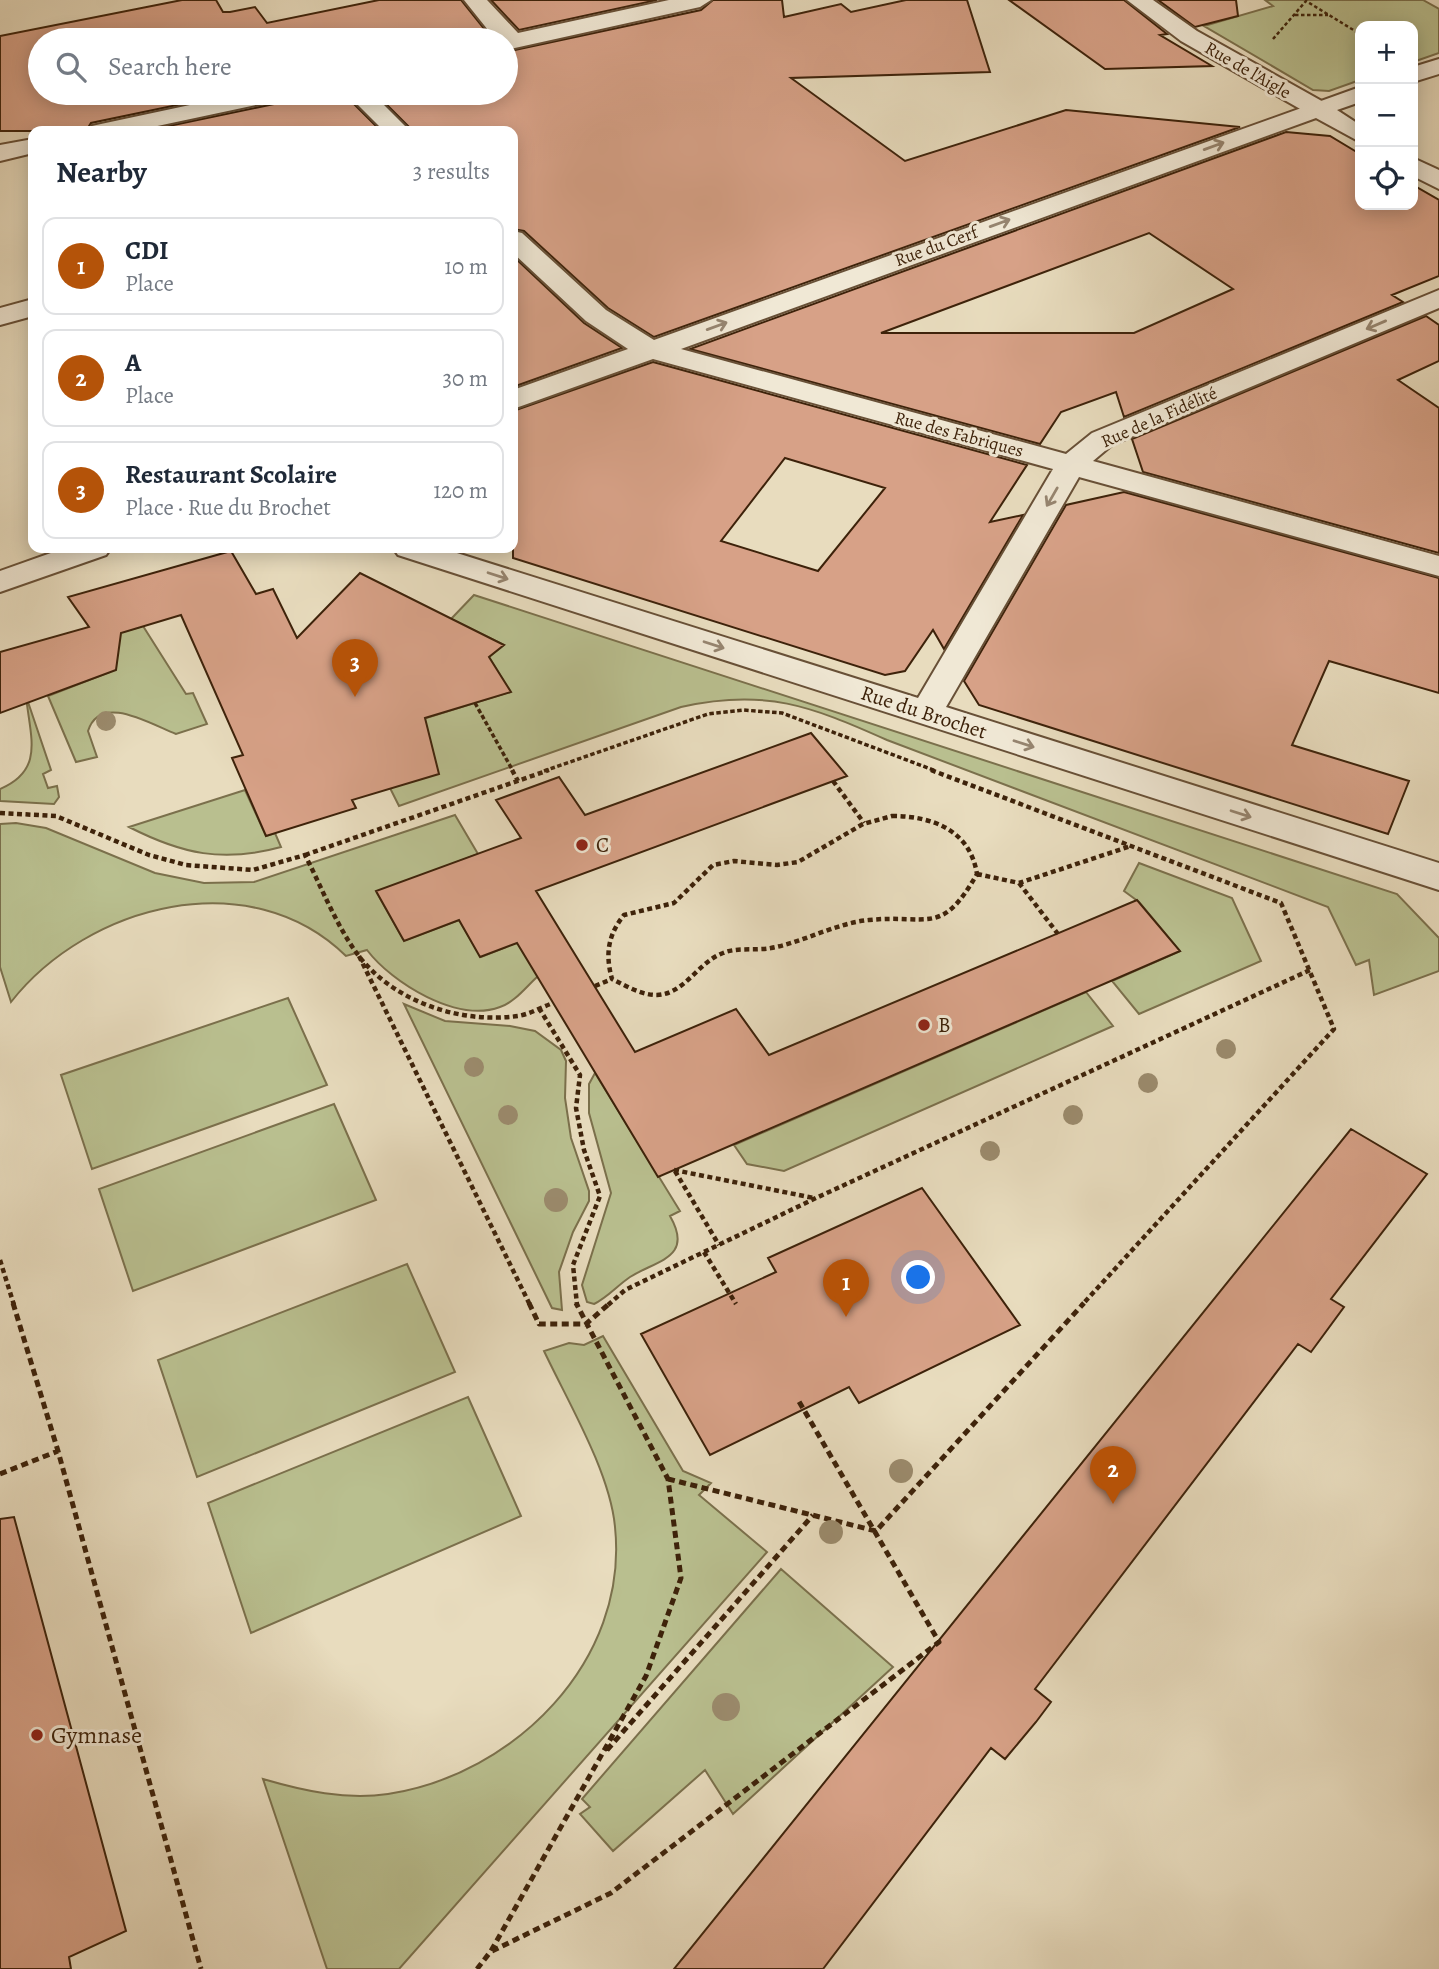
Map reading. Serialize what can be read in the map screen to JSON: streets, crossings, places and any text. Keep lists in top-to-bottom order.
{
  "streets": {
    "street": [
      "Rue de l'Aigle",
      "Rue du Cerf",
      "Rue de la Fidélité",
      "Rue des Fabriques",
      "Rue du Brochet"
    ]
  },
  "crossings": [
    ["Rue de l'Aigle", "Rue du Cerf"],
    ["Rue du Cerf", "Rue des Fabriques"],
    ["Rue de la Fidélité", "Rue des Fabriques"],
    ["Rue de la Fidélité", "Rue du Brochet"]
  ],
  "one_way": ["Rue du Cerf", "Rue de la Fidélité", "Rue du Brochet"],
  "places": ["C", "B", "Gymnase"],
  "page": {
    "map_buttons": ["+", "−"],
    "search": "Search here",
    "heading": ["Nearby", "3 results"],
    "list": [
      {
        "mark": "1",
        "name": "CDI",
        "note": "Place",
        "value": "10 m"
      },
      {
        "mark": "2",
        "name": "A",
        "note": "Place",
        "value": "30 m"
      },
      {
        "mark": "3",
        "name": "Restaurant Scolaire",
        "note": "Place · Rue du Brochet",
        "value": "120 m"
      }
    ],
    "pins": ["3", "1", "2"]
  }
}
